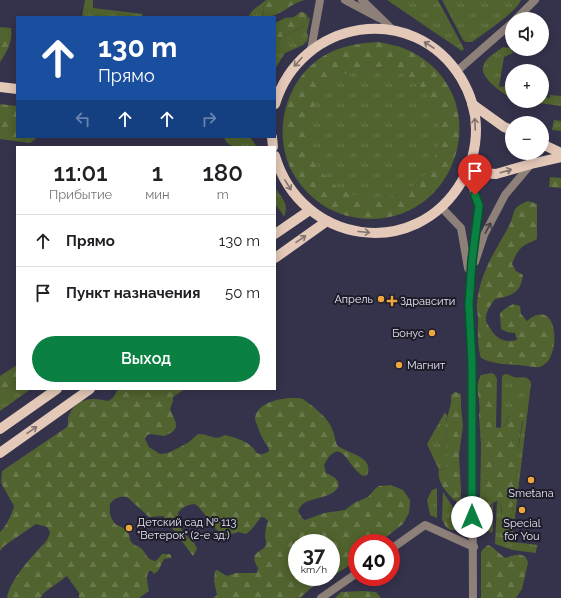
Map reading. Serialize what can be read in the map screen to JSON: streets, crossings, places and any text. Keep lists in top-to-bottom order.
{
  "places": {
    "other": [
      "Апрель",
      "Бонус",
      "Магнит",
      "Smetana",
      "Special for You",
      "Детский сад № 113 \"Ветерок\" (2-е зд.)"
    ],
    "health": ["Здравсити"]
  },
  "page": {
    "map_buttons": ["+", "−"],
    "turn": ["130 m", "Прямо"],
    "eta": [
      "11:01",
      "Прибытие",
      "1",
      "мин",
      "180",
      "m"
    ],
    "list": [
      {
        "name": "Прямо",
        "value": "130 m"
      },
      {
        "name": "Пункт назначения",
        "value": "50 m"
      }
    ],
    "buttons": "Выход",
    "speed": "37 km/h",
    "limit": "40"
  }
}
